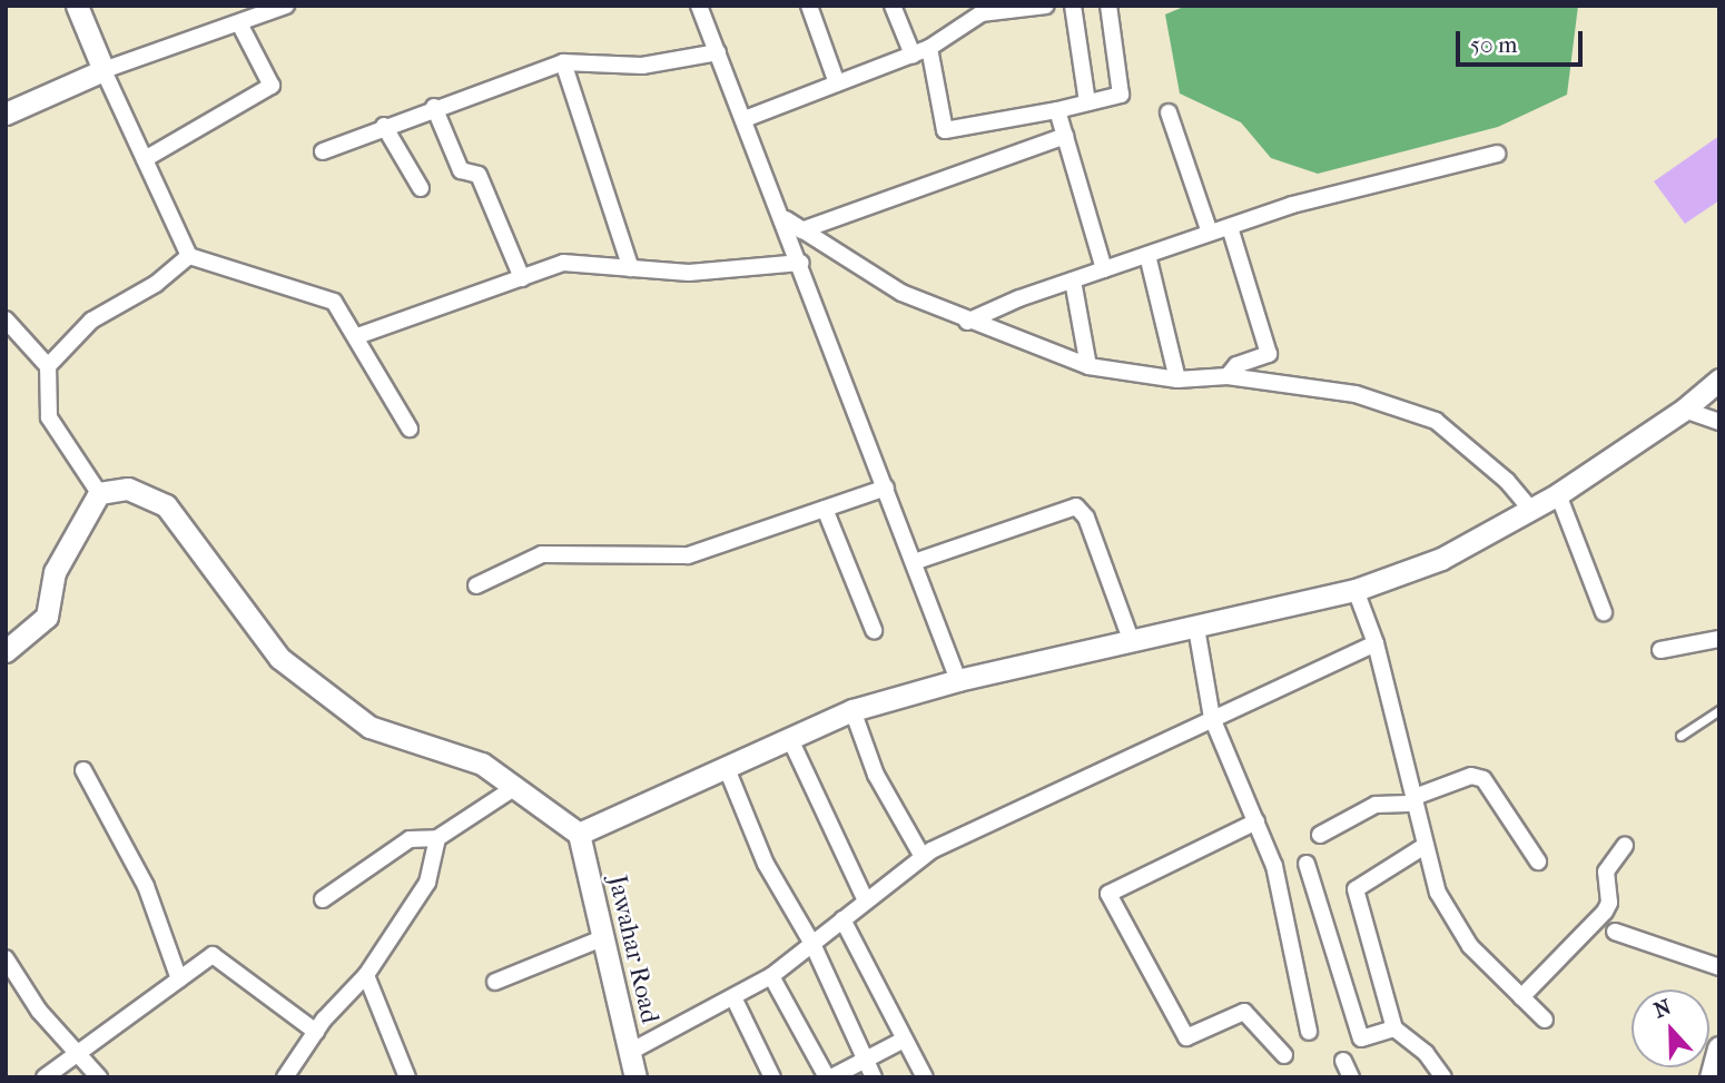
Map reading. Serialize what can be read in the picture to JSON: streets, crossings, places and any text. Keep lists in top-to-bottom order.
{
  "streets": {
    "street": ["Jawahar Road"]
  },
  "scale_bar": "50 m",
  "north": "top"
}
